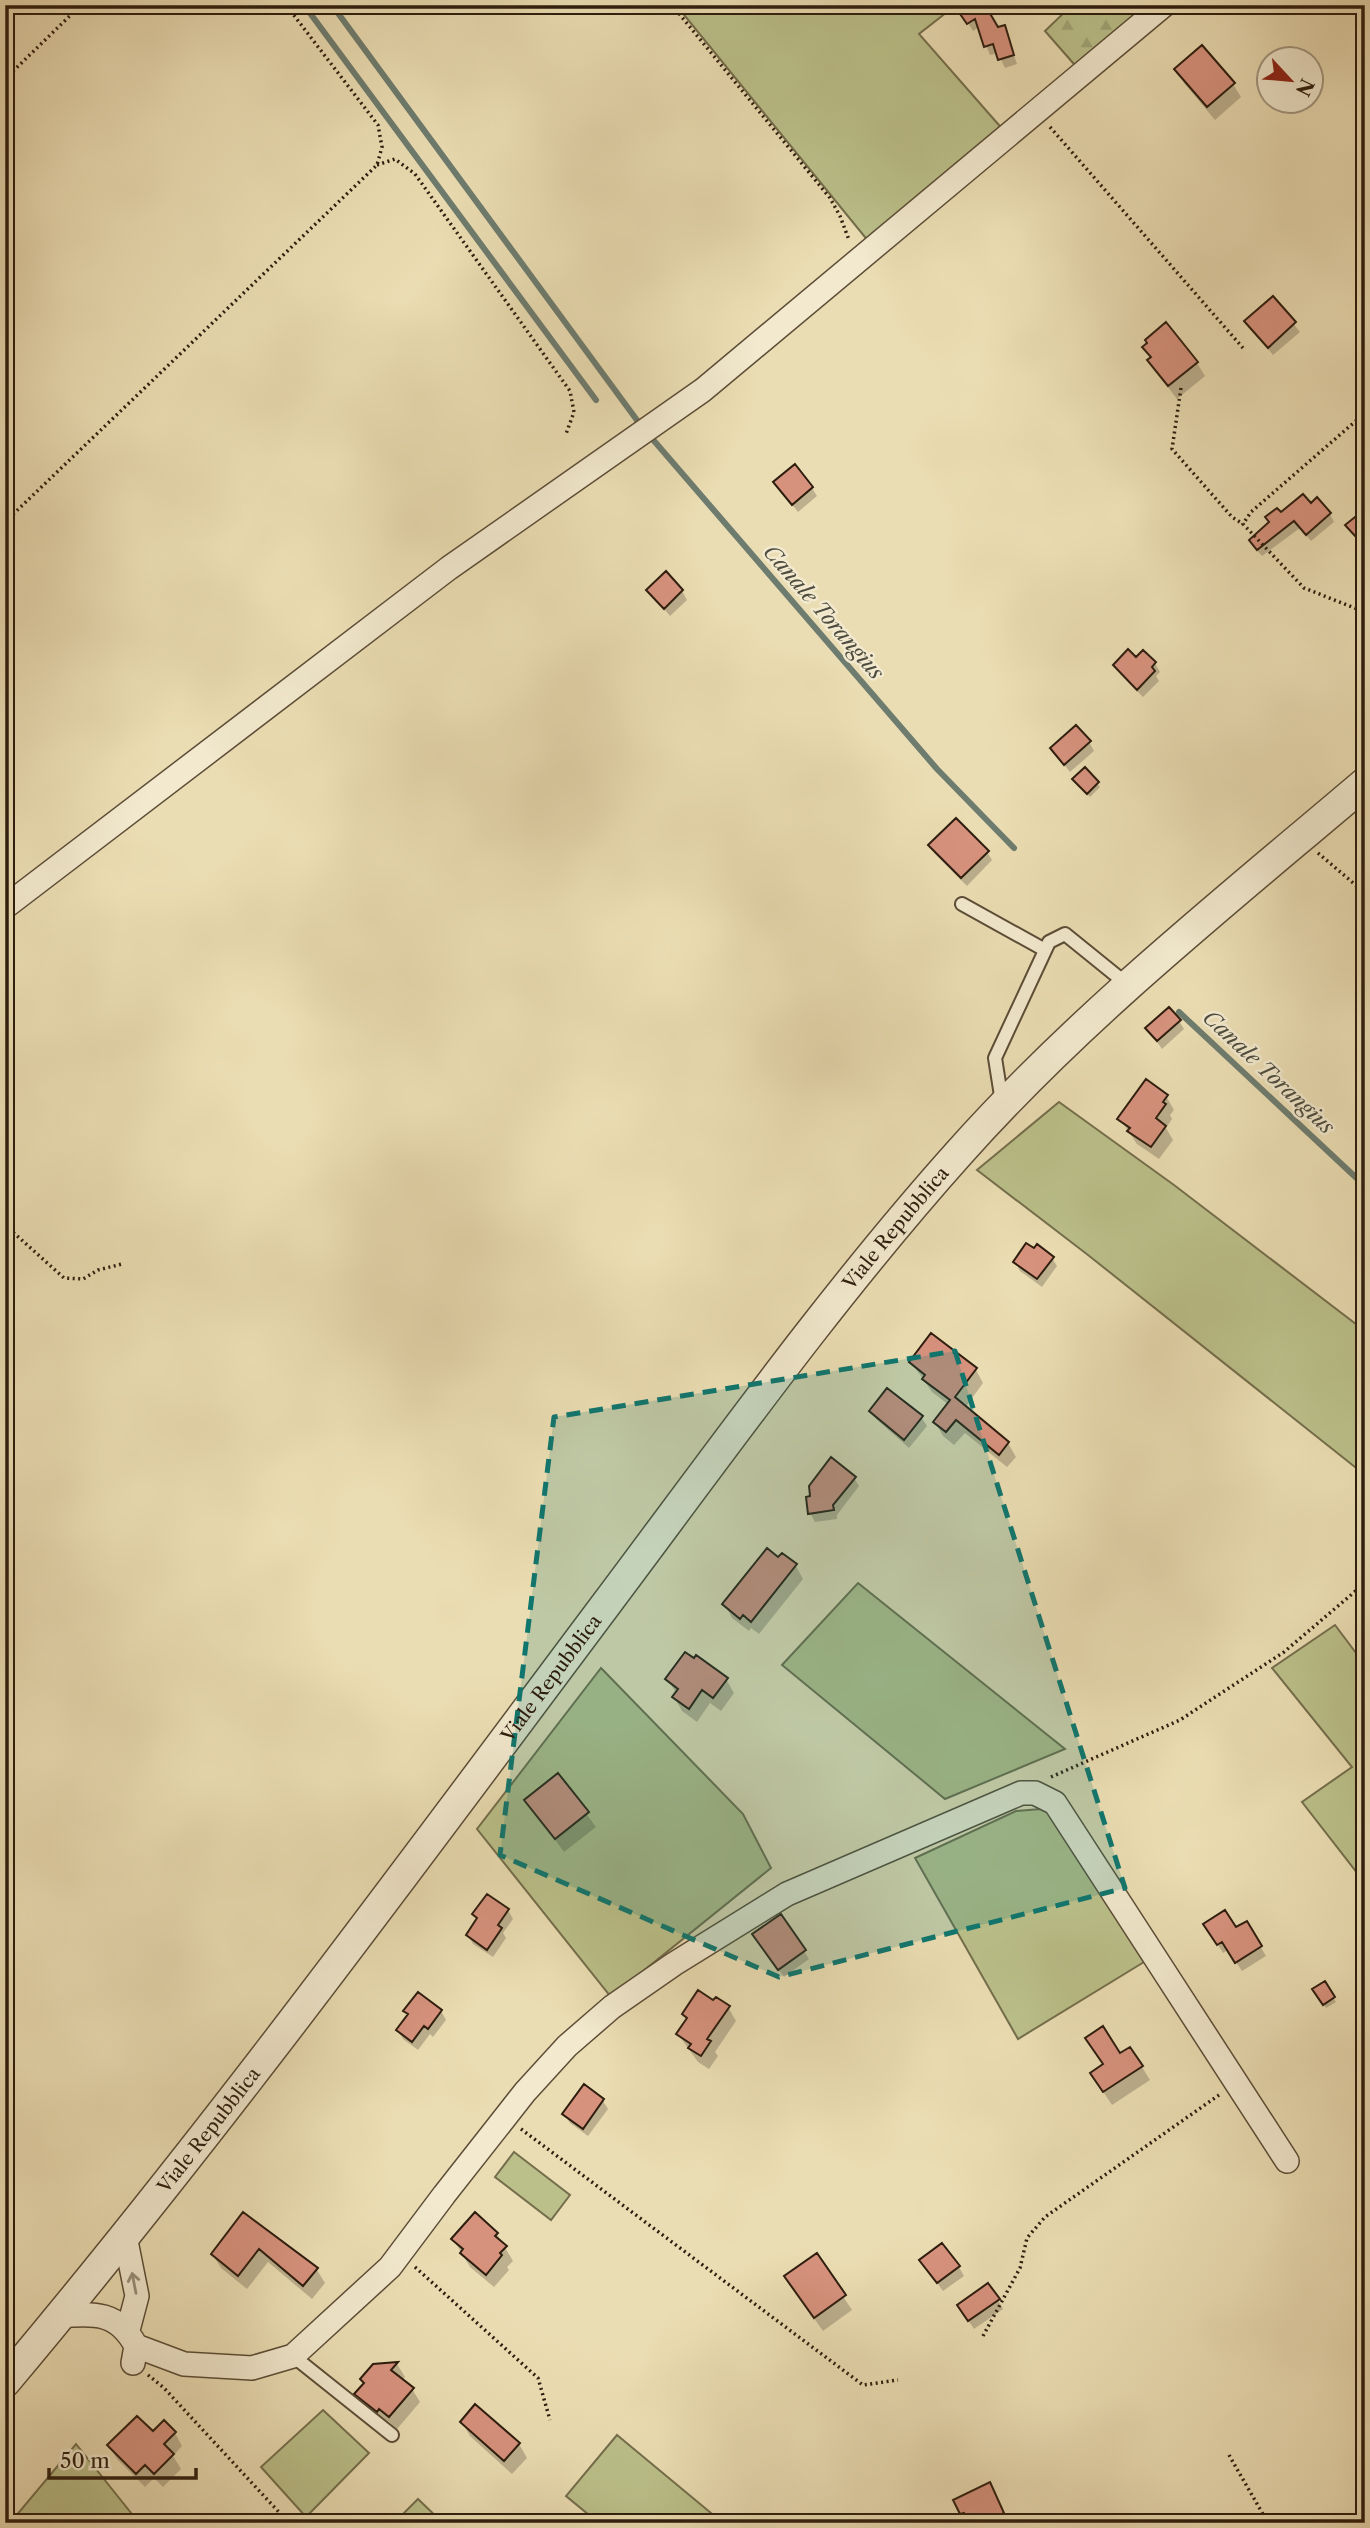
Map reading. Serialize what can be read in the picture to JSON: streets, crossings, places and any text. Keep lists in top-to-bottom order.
{
  "streets": {
    "street": ["Viale Repubblica"]
  },
  "water": ["Canale Torangius"],
  "scale_bar": "50 m",
  "north": "bottom right"
}
